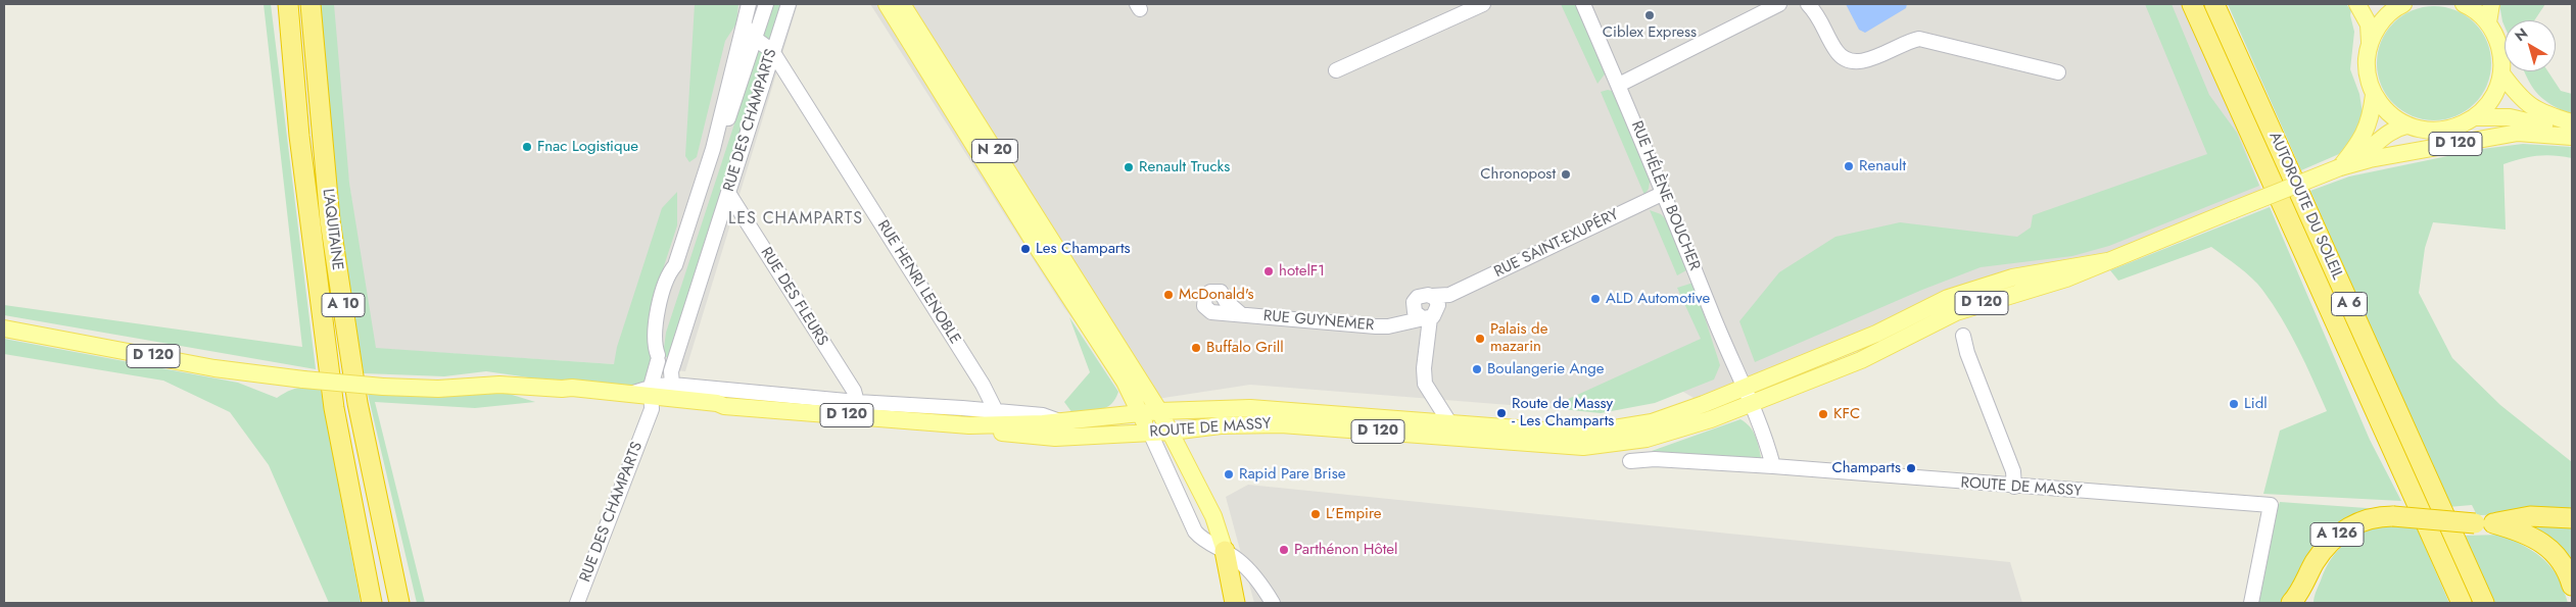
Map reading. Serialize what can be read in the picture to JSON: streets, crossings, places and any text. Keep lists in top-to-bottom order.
{
  "streets": {
    "highway": [
      "N 20",
      "AUTOROUTE DU SOLEIL",
      "L'AQUITAINE",
      "A 6",
      "A 10",
      "A 126"
    ],
    "main road": ["D 120", "ROUTE DE MASSY"],
    "street": [
      "RUE DES CHAMPARTS",
      "RUE HÉLÈNE BOUCHER",
      "RUE SAINT-EXUPÉRY",
      "RUE HENRI LENOBLE",
      "RUE DES FLEURS",
      "RUE GUYNEMER"
    ]
  },
  "crossings": [
    ["RUE DES CHAMPARTS", "D 120"],
    ["RUE DES CHAMPARTS", "RUE HENRI LENOBLE"],
    ["RUE DES CHAMPARTS", "RUE DES FLEURS"],
    ["RUE DES CHAMPARTS", "ROUTE DE MASSY"],
    ["D 120", "ROUTE DE MASSY"],
    ["N 20", "ROUTE DE MASSY"],
    ["RUE HÉLÈNE BOUCHER", "RUE SAINT-EXUPÉRY"],
    ["RUE HÉLÈNE BOUCHER", "ROUTE DE MASSY"],
    ["RUE SAINT-EXUPÉRY", "RUE GUYNEMER"],
    ["RUE HENRI LENOBLE", "ROUTE DE MASSY"],
    ["RUE DES FLEURS", "ROUTE DE MASSY"]
  ],
  "districts": ["LES CHAMPARTS"],
  "places": [
    "Ciblex Express",
    "Fnac Logistique",
    "Renault",
    "Renault Trucks",
    "Chronopost",
    "Les Champarts",
    "hotelF1",
    "McDonald's",
    "ALD Automotive",
    "Palais de mazarin",
    "Buffalo Grill",
    "Boulangerie Ange",
    "Lidl",
    "Route de Massy - Les Champarts",
    "KFC",
    "Champarts",
    "Rapid Pare Brise",
    "L’Empire",
    "Parthénon Hôtel"
  ],
  "north": "top left"
}
